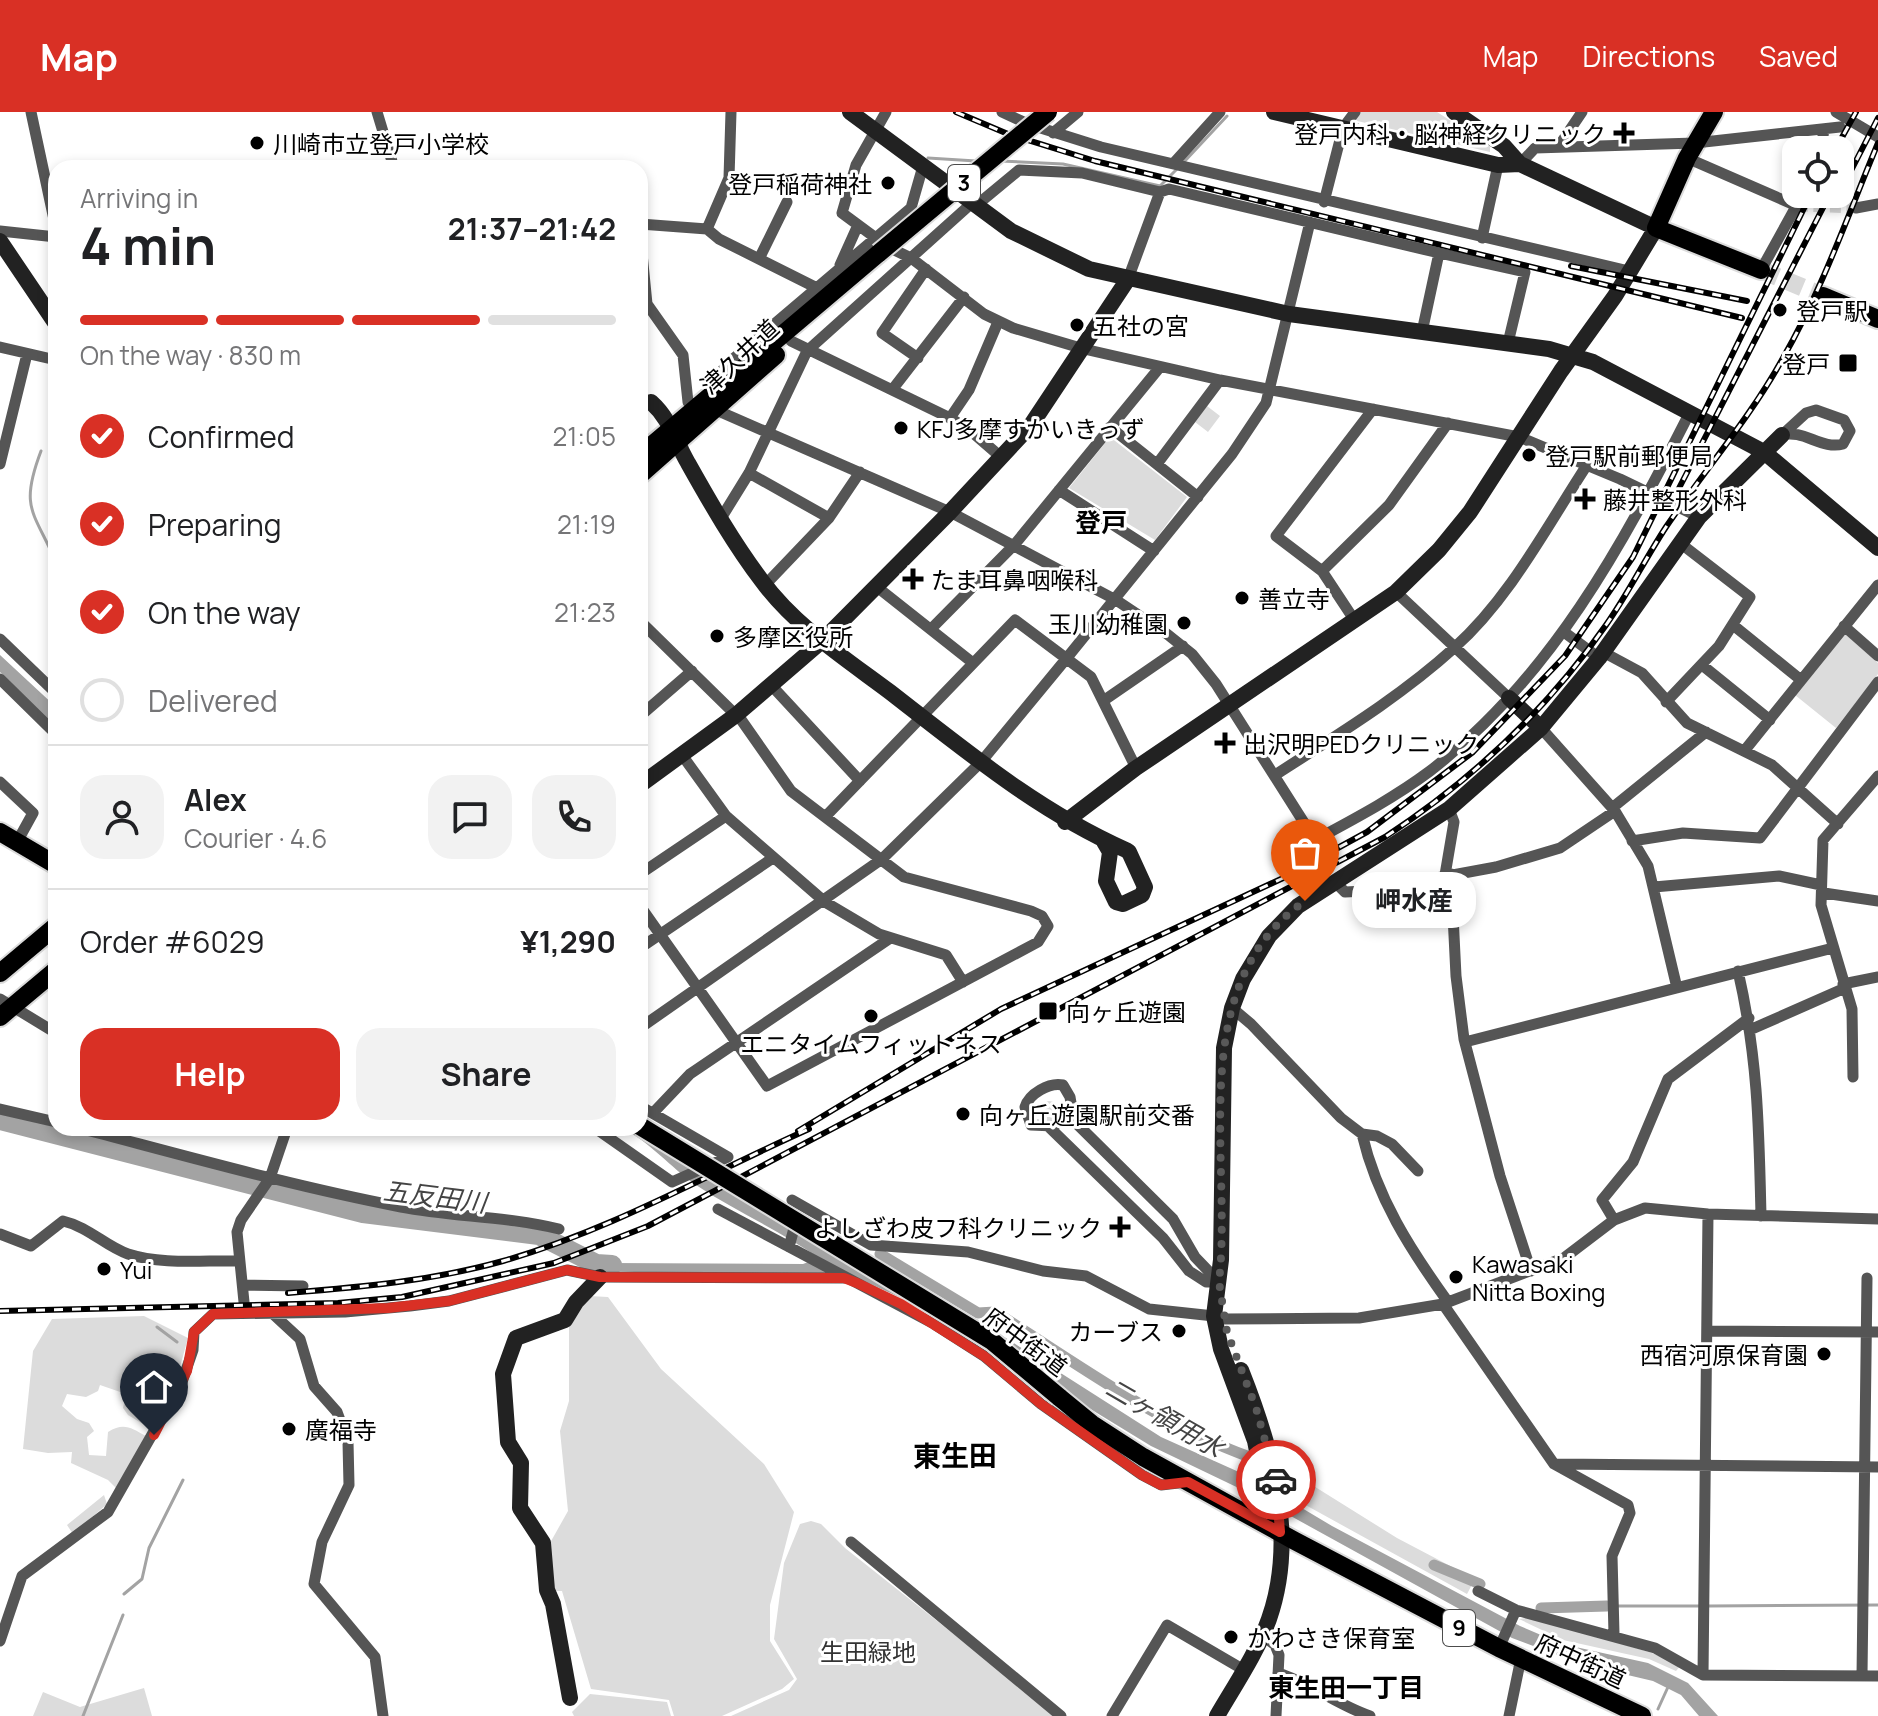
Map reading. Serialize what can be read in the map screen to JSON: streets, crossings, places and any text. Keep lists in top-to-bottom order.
{
  "streets": {
    "main road": [
      "3",
      "津久井道",
      "府中街道",
      "9"
    ]
  },
  "crossings": [
    ["3", "津久井道"]
  ],
  "districts": ["登戸", "東生田", "東生田一丁目"],
  "water": ["五反田川", "二ヶ領用水"],
  "parks": ["生田緑地"],
  "places": {
    "health": [
      "登戸内科・脳神経クリニック",
      "藤井整形外科",
      "たま耳鼻咽喉科",
      "出沢明PEDクリニック",
      "よしざわ皮フ科クリニック"
    ],
    "other": [
      "川崎市立登戸小学校",
      "登戸稲荷神社",
      "登戸駅",
      "五社の宮",
      "KFJ多摩すかいきっず",
      "登戸駅前郵便局",
      "善立寺",
      "玉川幼稚園",
      "多摩区役所",
      "岬水産",
      "エニタイムフィットネス",
      "向ヶ丘遊園駅前交番",
      "Yui",
      "Kawasaki Nitta Boxing",
      "カーブス",
      "西宿河原保育園",
      "廣福寺",
      "かわさき保育室"
    ],
    "transit": ["登戸", "向ヶ丘遊園"]
  },
  "page": {
    "header": "Map",
    "nav": ["Map", "Directions", "Saved"],
    "heading": ["4 min", "Arriving in", "21:37–21:42"],
    "panel": [
      "Alex",
      "Courier · 4.6",
      "Order #6029",
      "¥1,290"
    ],
    "bar": "On the way · 830 m",
    "list": [
      ["Confirmed", "21:05"],
      ["Preparing", "21:19"],
      ["On the way", "21:23"],
      "Delivered"
    ],
    "bubble": "岬水産",
    "buttons": ["Help", "Share"]
  }
}
